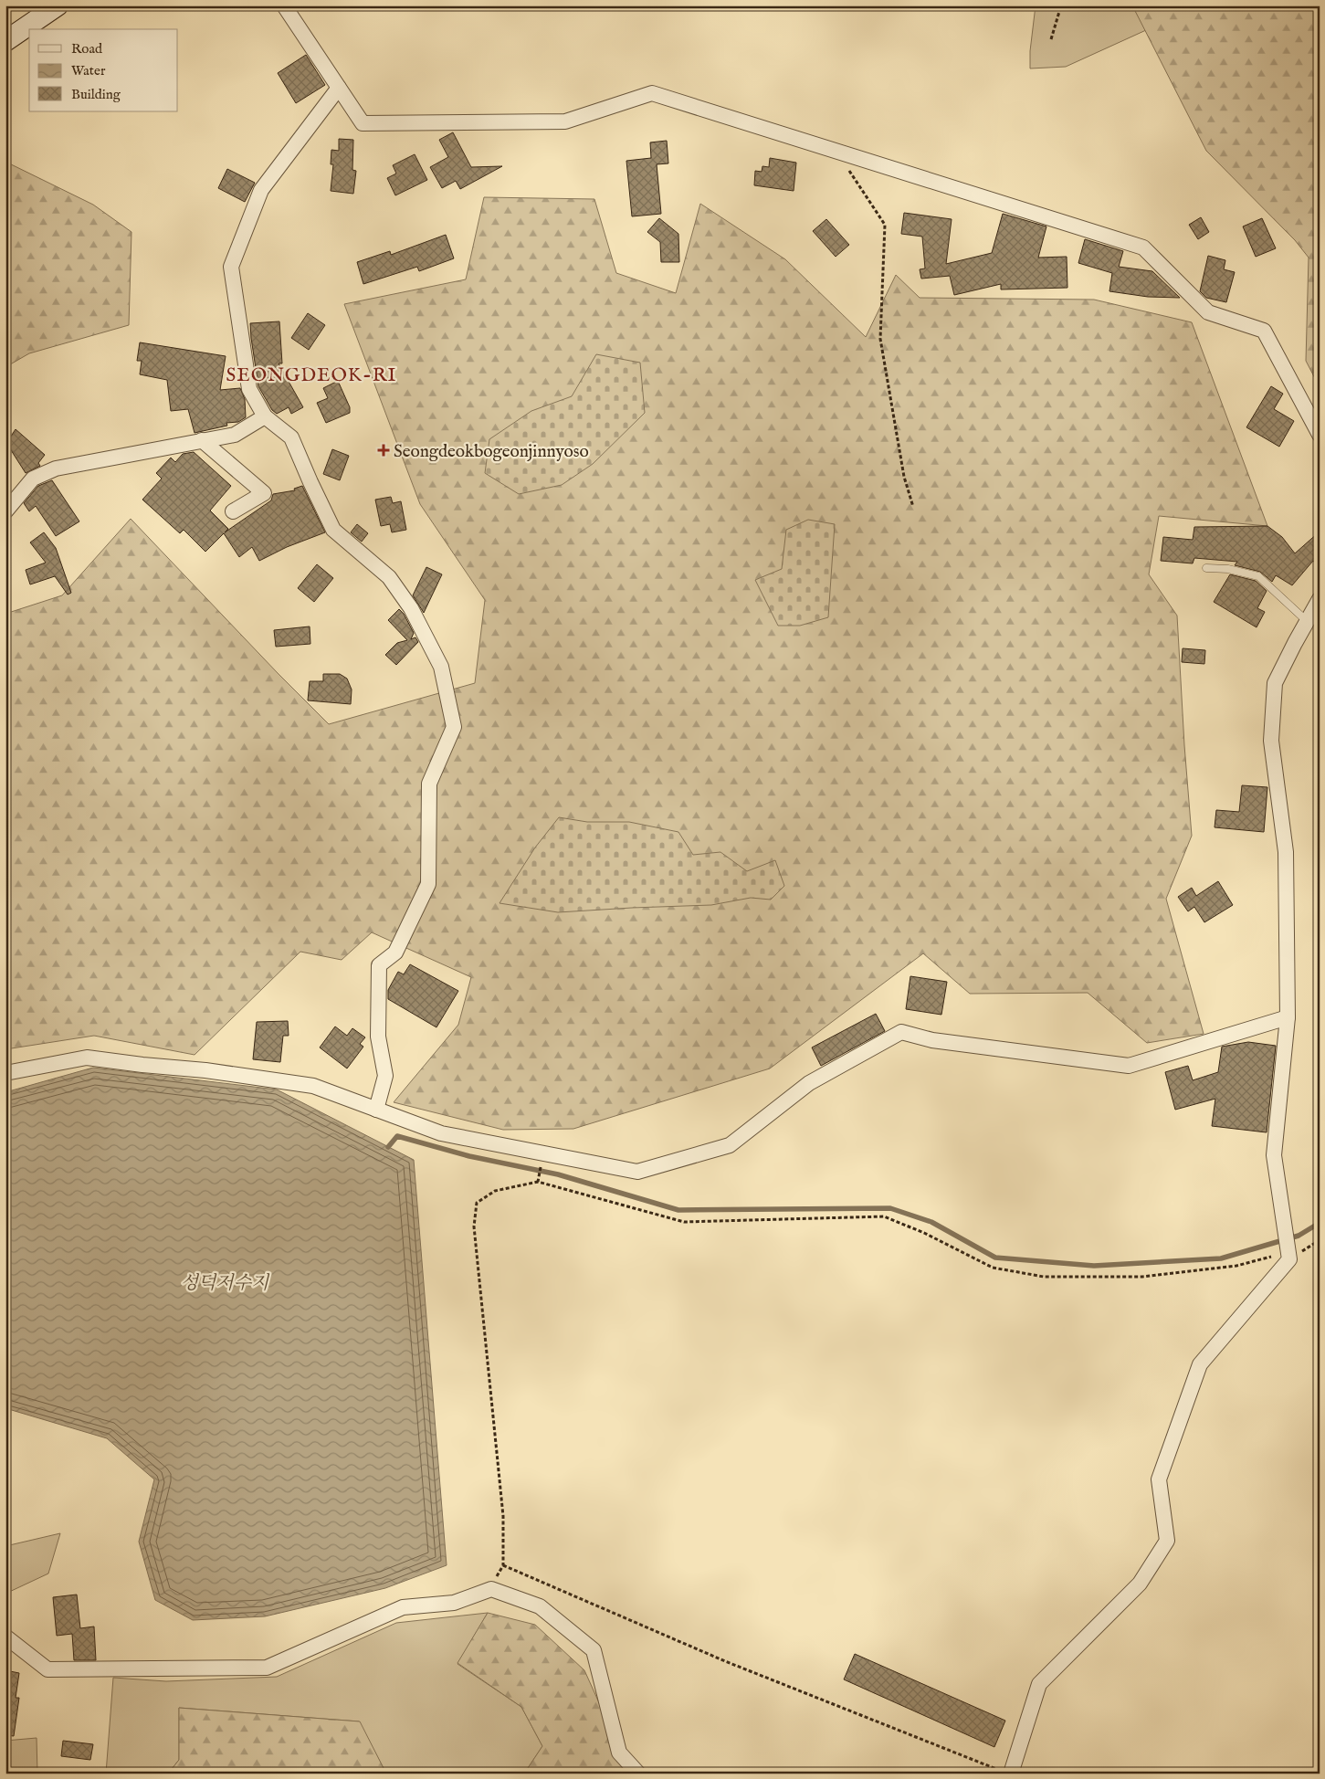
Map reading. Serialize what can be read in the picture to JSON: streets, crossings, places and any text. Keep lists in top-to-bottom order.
{
  "districts": ["SEONGDEOK-RI"],
  "water": ["성덕저수지"],
  "places": {
    "health": ["Seongdeokbogeonjinnyoso"]
  },
  "legend": ["Road", "Water", "Building"]
}
